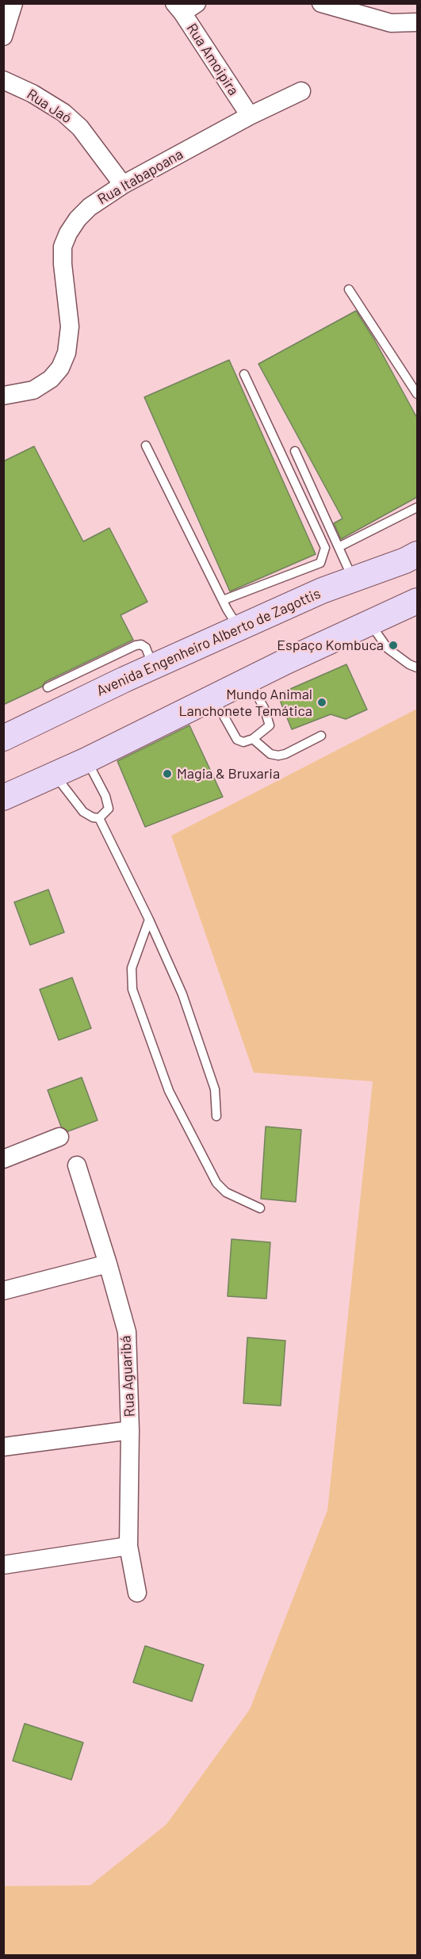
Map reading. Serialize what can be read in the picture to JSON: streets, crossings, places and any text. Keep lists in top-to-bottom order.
{
  "streets": {
    "main road": ["Avenida Engenheiro Alberto de Zagottis"],
    "street": [
      "Rua Amoipira",
      "Rua Jaó",
      "Rua Itabapoana",
      "Rua Aguaribá"
    ]
  },
  "crossings": [
    ["Rua Amoipira", "Rua Itabapoana"],
    ["Rua Jaó", "Rua Itabapoana"]
  ],
  "places": ["Espaço Kombuca", "Mundo Animal Lanchonete Temática", "Magia & Bruxaria"]
}
